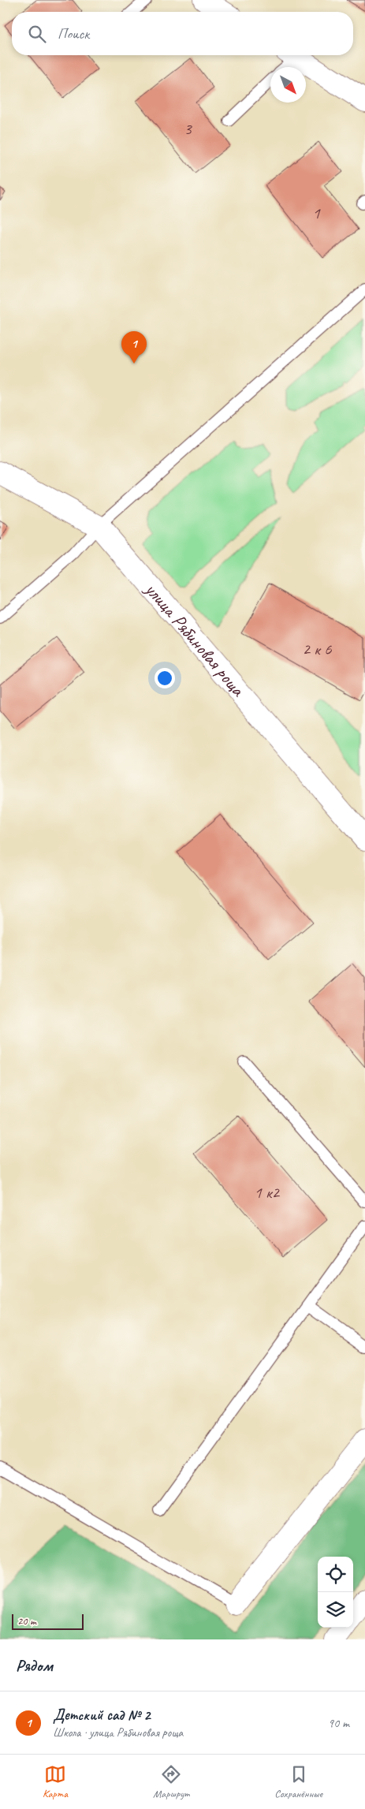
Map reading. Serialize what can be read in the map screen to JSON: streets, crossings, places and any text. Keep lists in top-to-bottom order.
{
  "streets": {
    "street": ["улица Рябиновая роща"]
  },
  "house_numbers": [
    "3",
    "1",
    "2 к 6",
    "1 к2"
  ],
  "scale_bar": "20 m",
  "north": "bottom right",
  "page": {
    "search": "Поиск",
    "pins": "1",
    "scale": "20 m",
    "heading": "Рядом",
    "list": [
      {
        "mark": "1",
        "name": "Детский сад № 2",
        "note": "Школа · улица Рябиновая роща",
        "value": "90 m"
      }
    ],
    "nav": ["Карта", "Маршрут", "Сохранённые"]
  }
}
